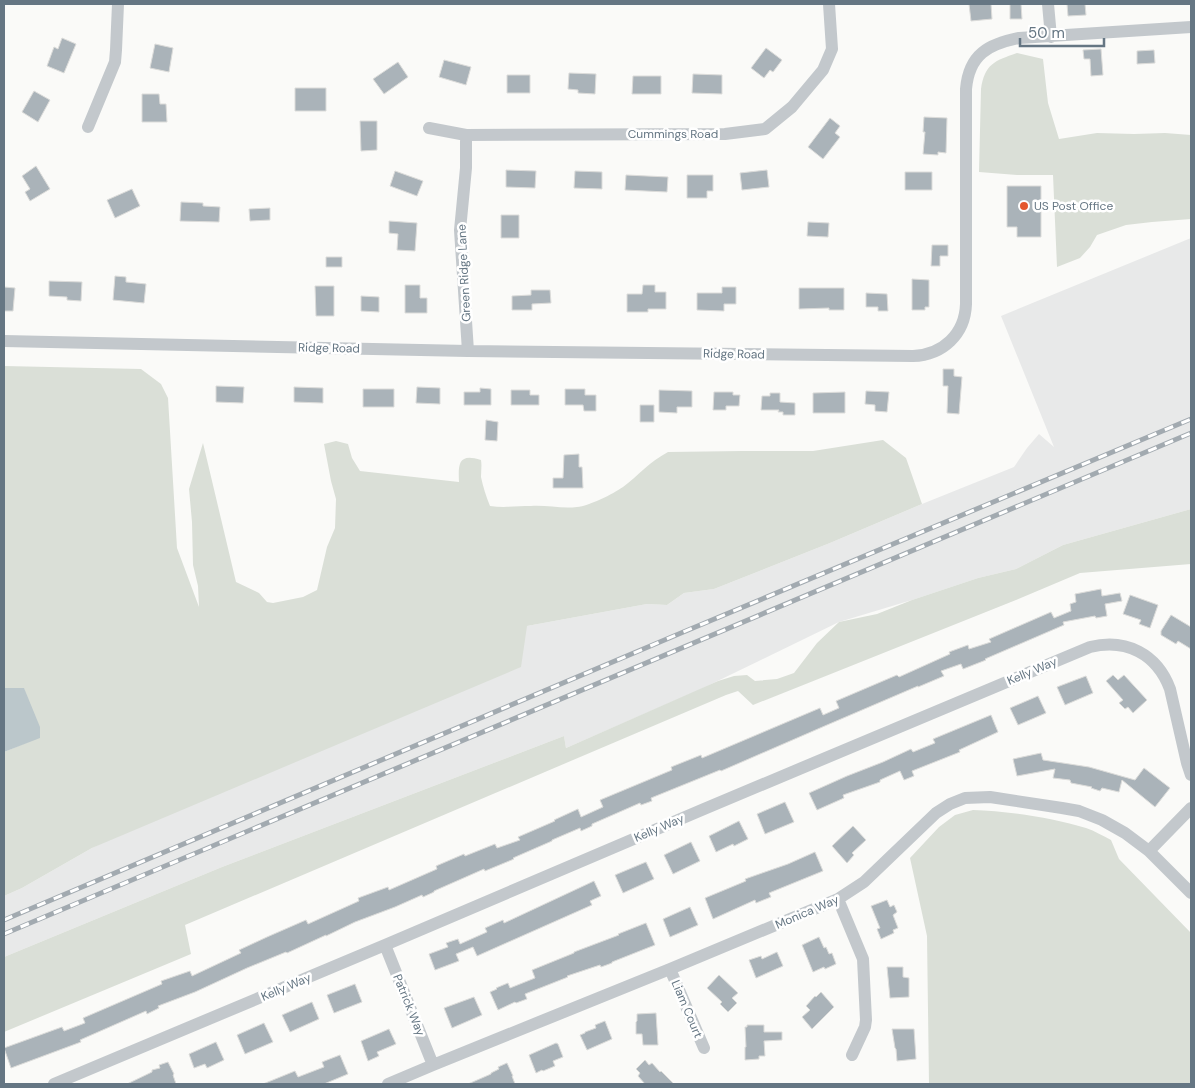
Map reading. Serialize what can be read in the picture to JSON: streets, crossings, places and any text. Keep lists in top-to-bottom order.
{
  "streets": {
    "street": [
      "Cummings Road",
      "Green Ridge Lane",
      "Ridge Road",
      "Kelly Way",
      "Monica Way",
      "Patrick Way",
      "Liam Court"
    ]
  },
  "crossings": [
    ["Cummings Road", "Green Ridge Lane"],
    ["Green Ridge Lane", "Ridge Road"],
    ["Kelly Way", "Patrick Way"],
    ["Monica Way", "Patrick Way"],
    ["Monica Way", "Liam Court"]
  ],
  "places": ["US Post Office"],
  "scale_bar": "50 m"
}
